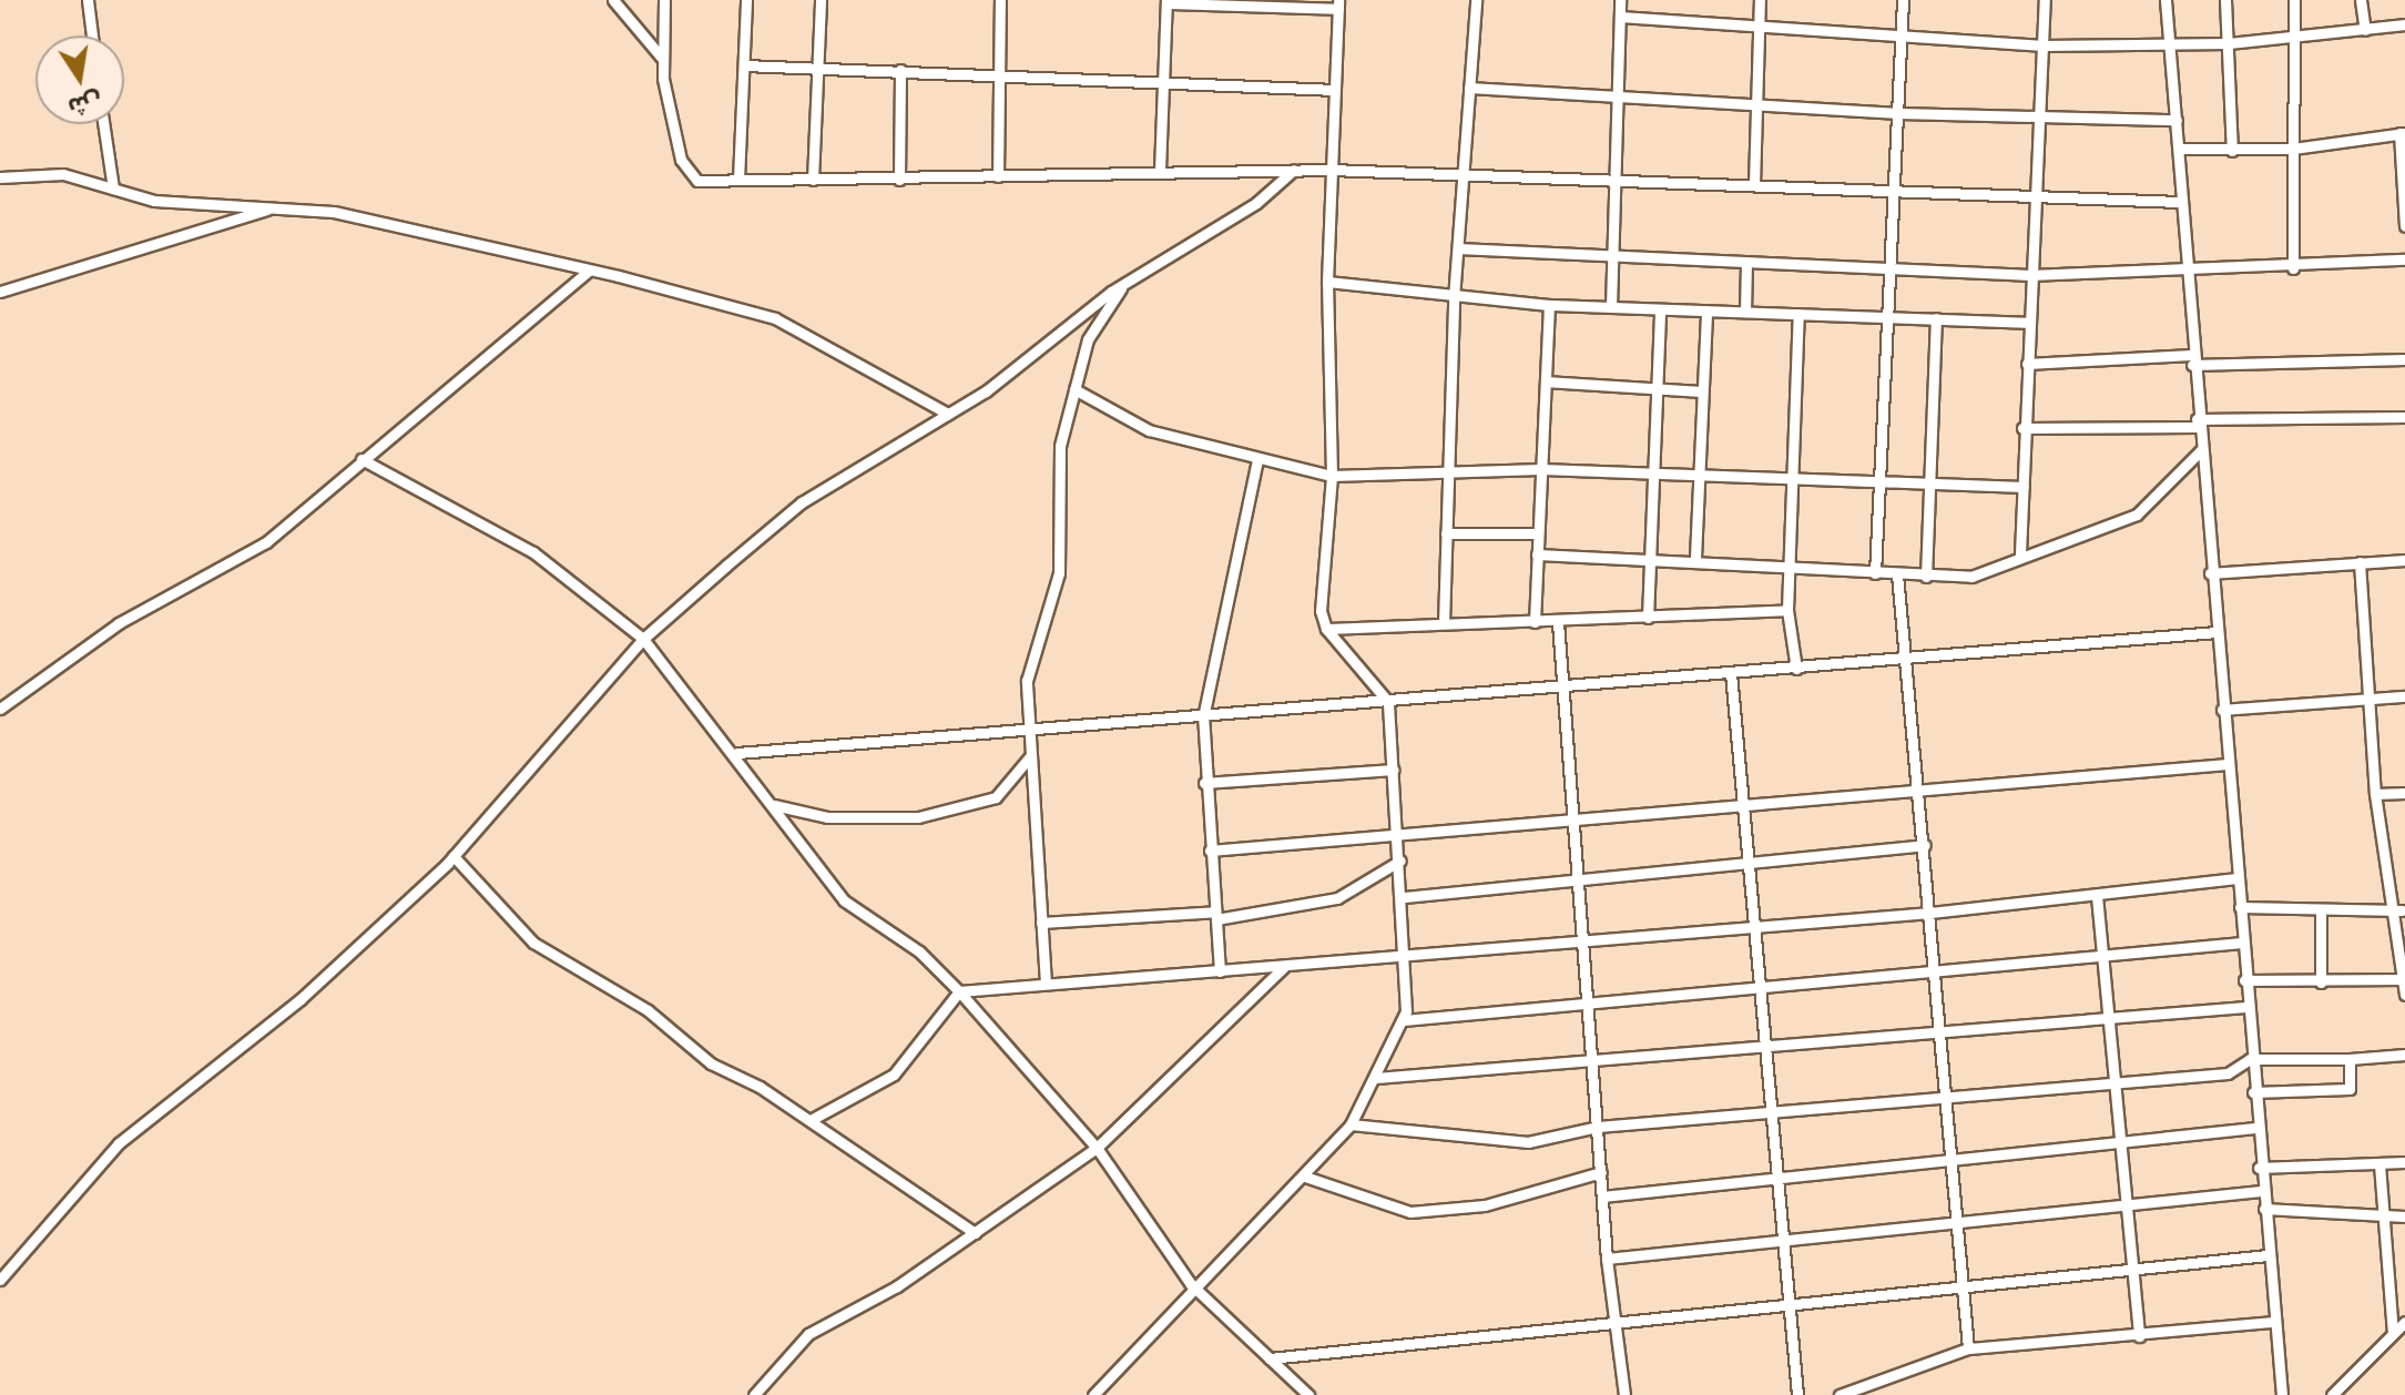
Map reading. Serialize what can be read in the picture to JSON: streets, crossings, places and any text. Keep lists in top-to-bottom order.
{
  "north": "bottom"
}
